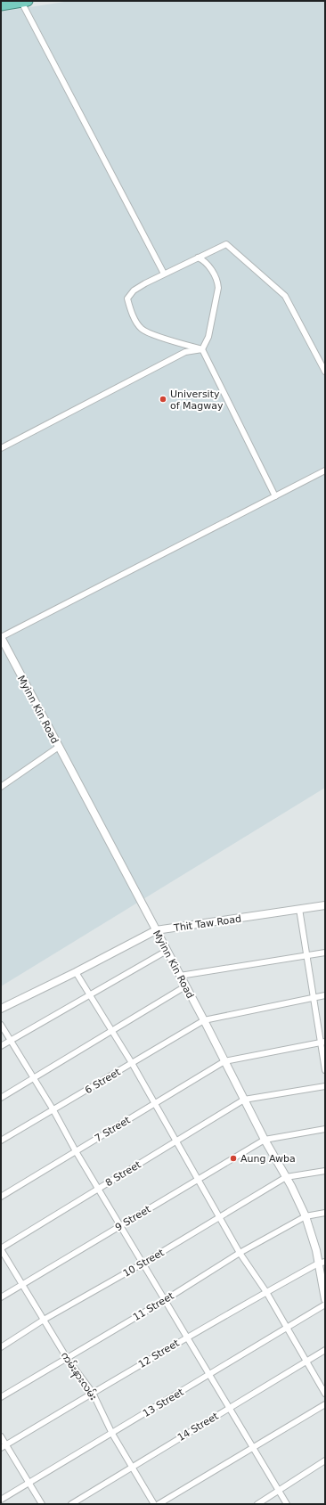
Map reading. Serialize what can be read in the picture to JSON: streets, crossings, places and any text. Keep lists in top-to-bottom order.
{
  "streets": {
    "street": [
      "Myinn Kin Road",
      "Thit Taw Road",
      "6 Street",
      "7 Street",
      "8 Street",
      "9 Street",
      "10 Street",
      "11 Street",
      "12 Street",
      "ကမ်းနားလမ်း",
      "13 Street",
      "14 Street"
    ]
  },
  "crossings": [
    ["Myinn Kin Road", "Thit Taw Road"],
    ["Myinn Kin Road", "6 Street"],
    ["Myinn Kin Road", "7 Street"],
    ["Myinn Kin Road", "8 Street"],
    ["Myinn Kin Road", "9 Street"],
    ["Myinn Kin Road", "10 Street"],
    ["Myinn Kin Road", "11 Street"],
    ["Myinn Kin Road", "12 Street"],
    ["8 Street", "ကမ်းနားလမ်း"],
    ["9 Street", "ကမ်းနားလမ်း"],
    ["10 Street", "ကမ်းနားလမ်း"],
    ["11 Street", "ကမ်းနားလမ်း"],
    ["12 Street", "ကမ်းနားလမ်း"],
    ["ကမ်းနားလမ်း", "13 Street"],
    ["ကမ်းနားလမ်း", "14 Street"]
  ],
  "places": ["University of Magway", "Aung Awba"]
}
